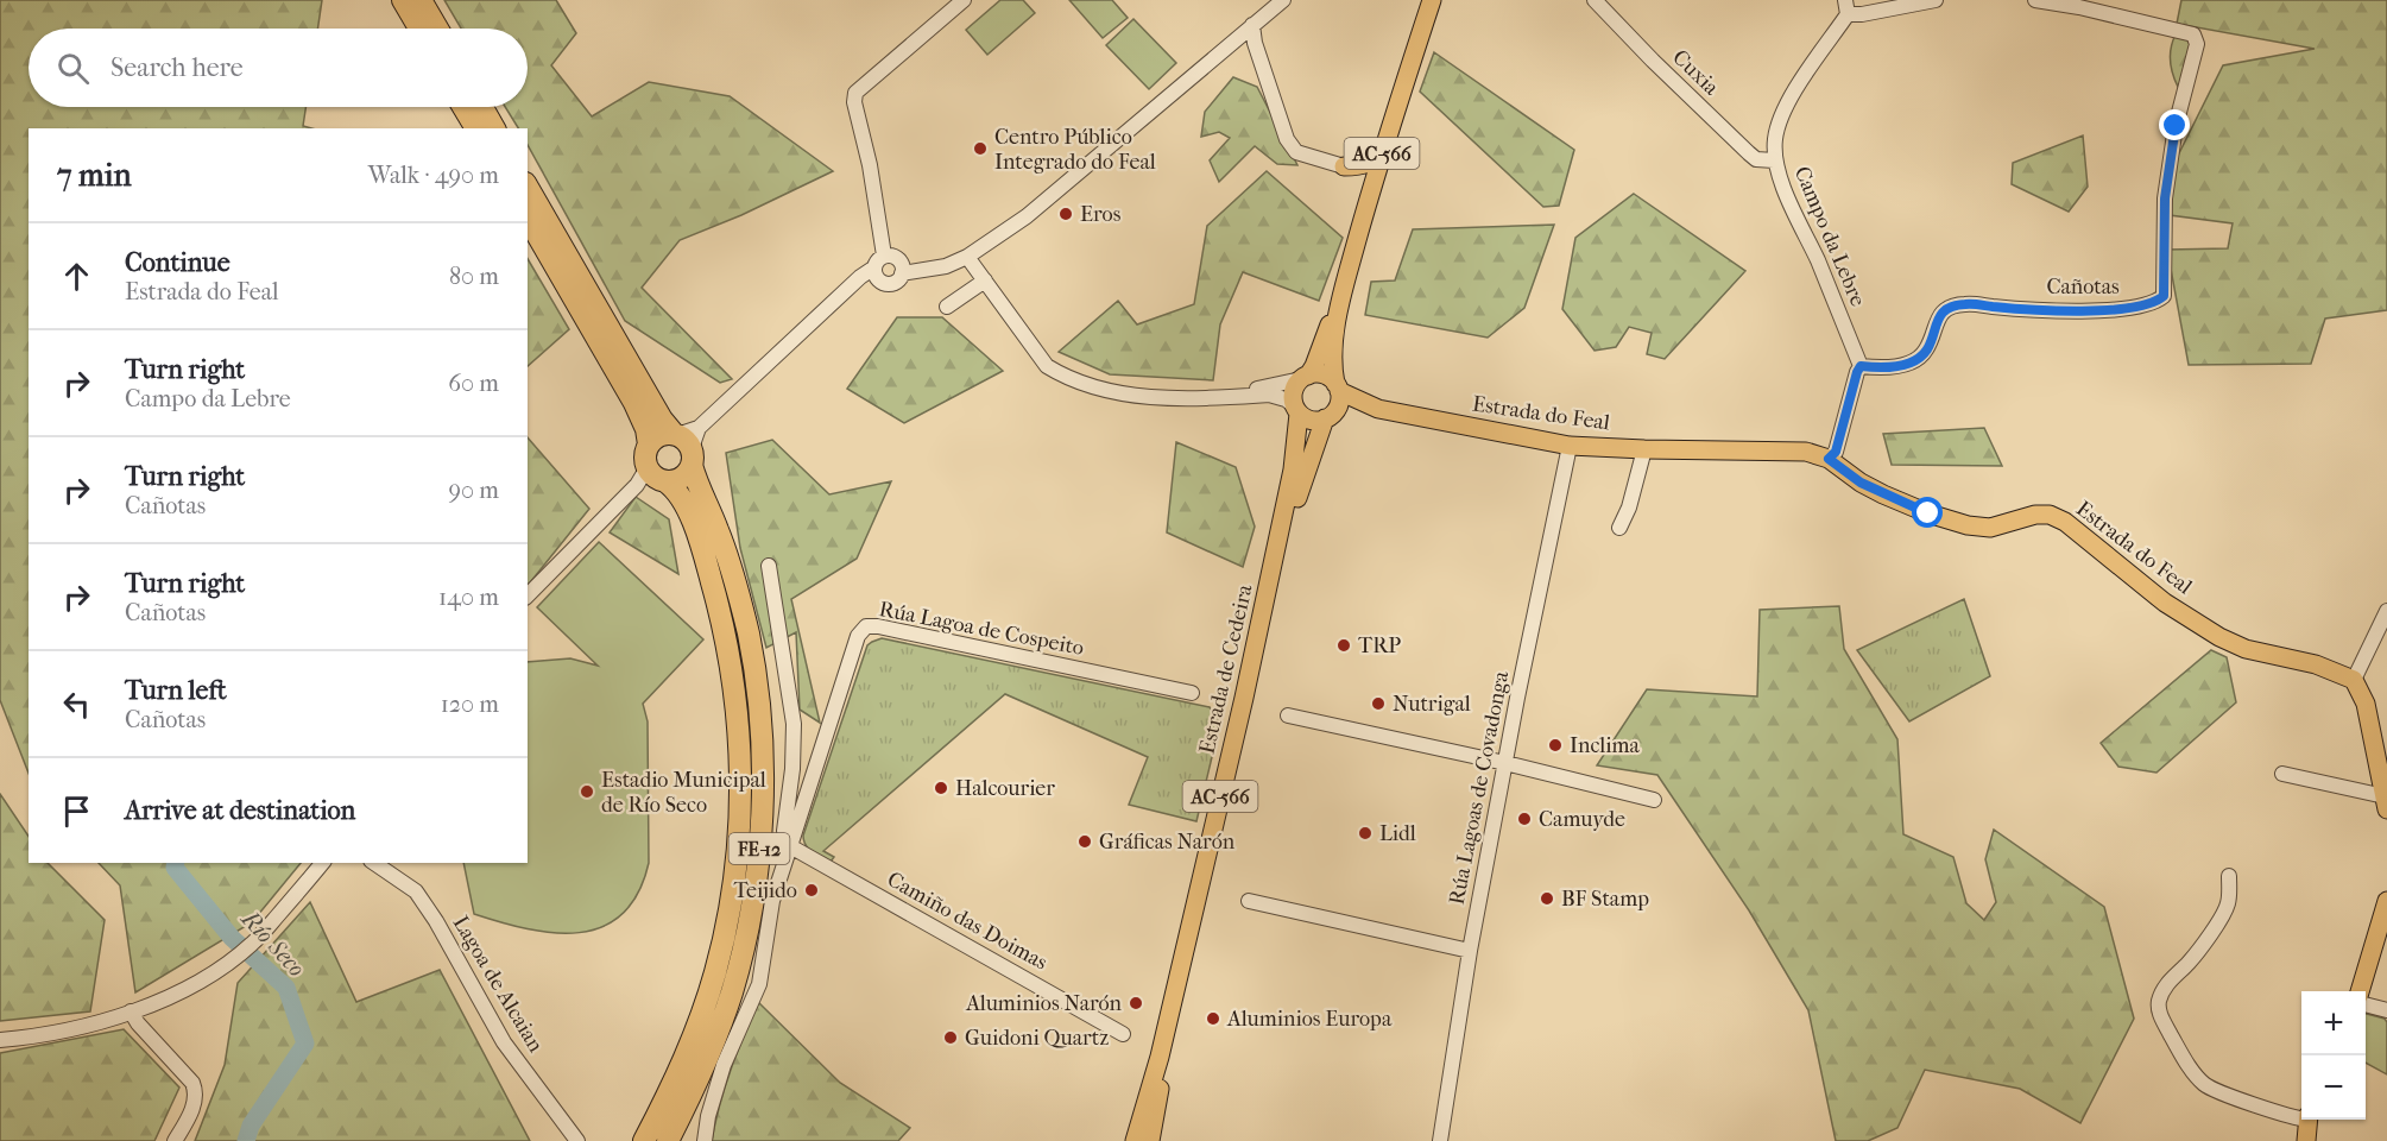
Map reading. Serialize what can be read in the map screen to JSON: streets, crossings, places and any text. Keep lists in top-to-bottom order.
{
  "streets": {
    "highway": ["FE-12"],
    "main road": ["AC-566", "Estrada do Feal", "Estrada de Cedeira"],
    "street": [
      "Cuxia",
      "Campo da Lebre",
      "Cañotas",
      "Rúa Lagoa de Cospeito",
      "Rúa Lagoas de Covadonga",
      "Camiño das Doimas",
      "Lagoa de Alcaian"
    ]
  },
  "crossings": [
    ["Cuxia", "Campo da Lebre"],
    ["AC-566", "Estrada do Feal"],
    ["AC-566", "Estrada de Cedeira"],
    ["Campo da Lebre", "Cañotas"],
    ["Estrada do Feal", "Estrada de Cedeira"],
    ["Estrada do Feal", "Rúa Lagoas de Covadonga"],
    ["Rúa Lagoa de Cospeito", "Camiño das Doimas"]
  ],
  "water": ["Río Seco"],
  "places": [
    "Centro Público Integrado do Feal",
    "Eros",
    "TRP",
    "Nutrigal",
    "Inclima",
    "Halcourier",
    "Estadio Municipal de Río Seco",
    "Camuyde",
    "Lidl",
    "Gráficas Narón",
    "Teijido",
    "BF Stamp",
    "Aluminios Narón",
    "Aluminios Europa",
    "Guidoni Quartz"
  ],
  "page": {
    "search": "Search here",
    "heading": ["7 min", "Walk · 490 m"],
    "list": [
      ["Continue", "Estrada do Feal", "80 m"],
      ["Turn right", "Campo da Lebre", "60 m"],
      ["Turn right", "Cañotas", "90 m"],
      ["Turn right", "Cañotas", "140 m"],
      ["Turn left", "Cañotas", "120 m"],
      "Arrive at destination"
    ],
    "map_buttons": ["+", "−"]
  }
}
